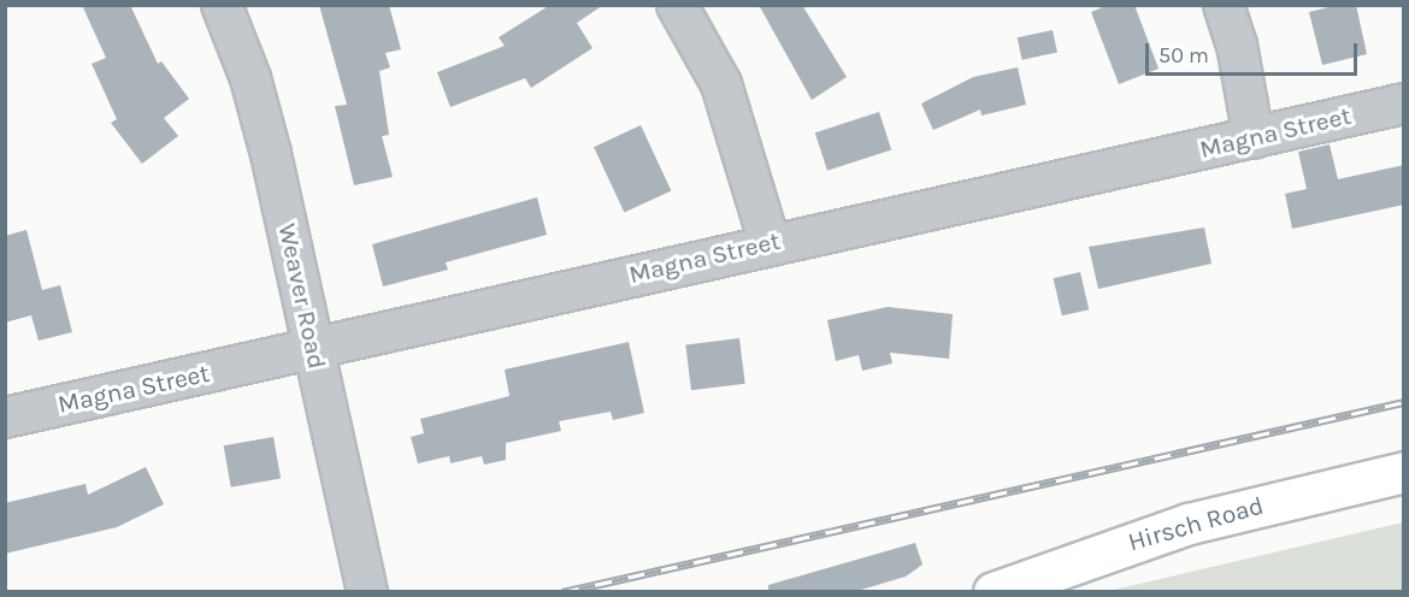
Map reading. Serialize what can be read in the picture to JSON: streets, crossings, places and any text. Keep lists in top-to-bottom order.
{
  "streets": {
    "main road": ["Hirsch Road"],
    "street": ["Magna Street", "Weaver Road"]
  },
  "crossings": [
    ["Magna Street", "Weaver Road"]
  ],
  "scale_bar": "50 m"
}
